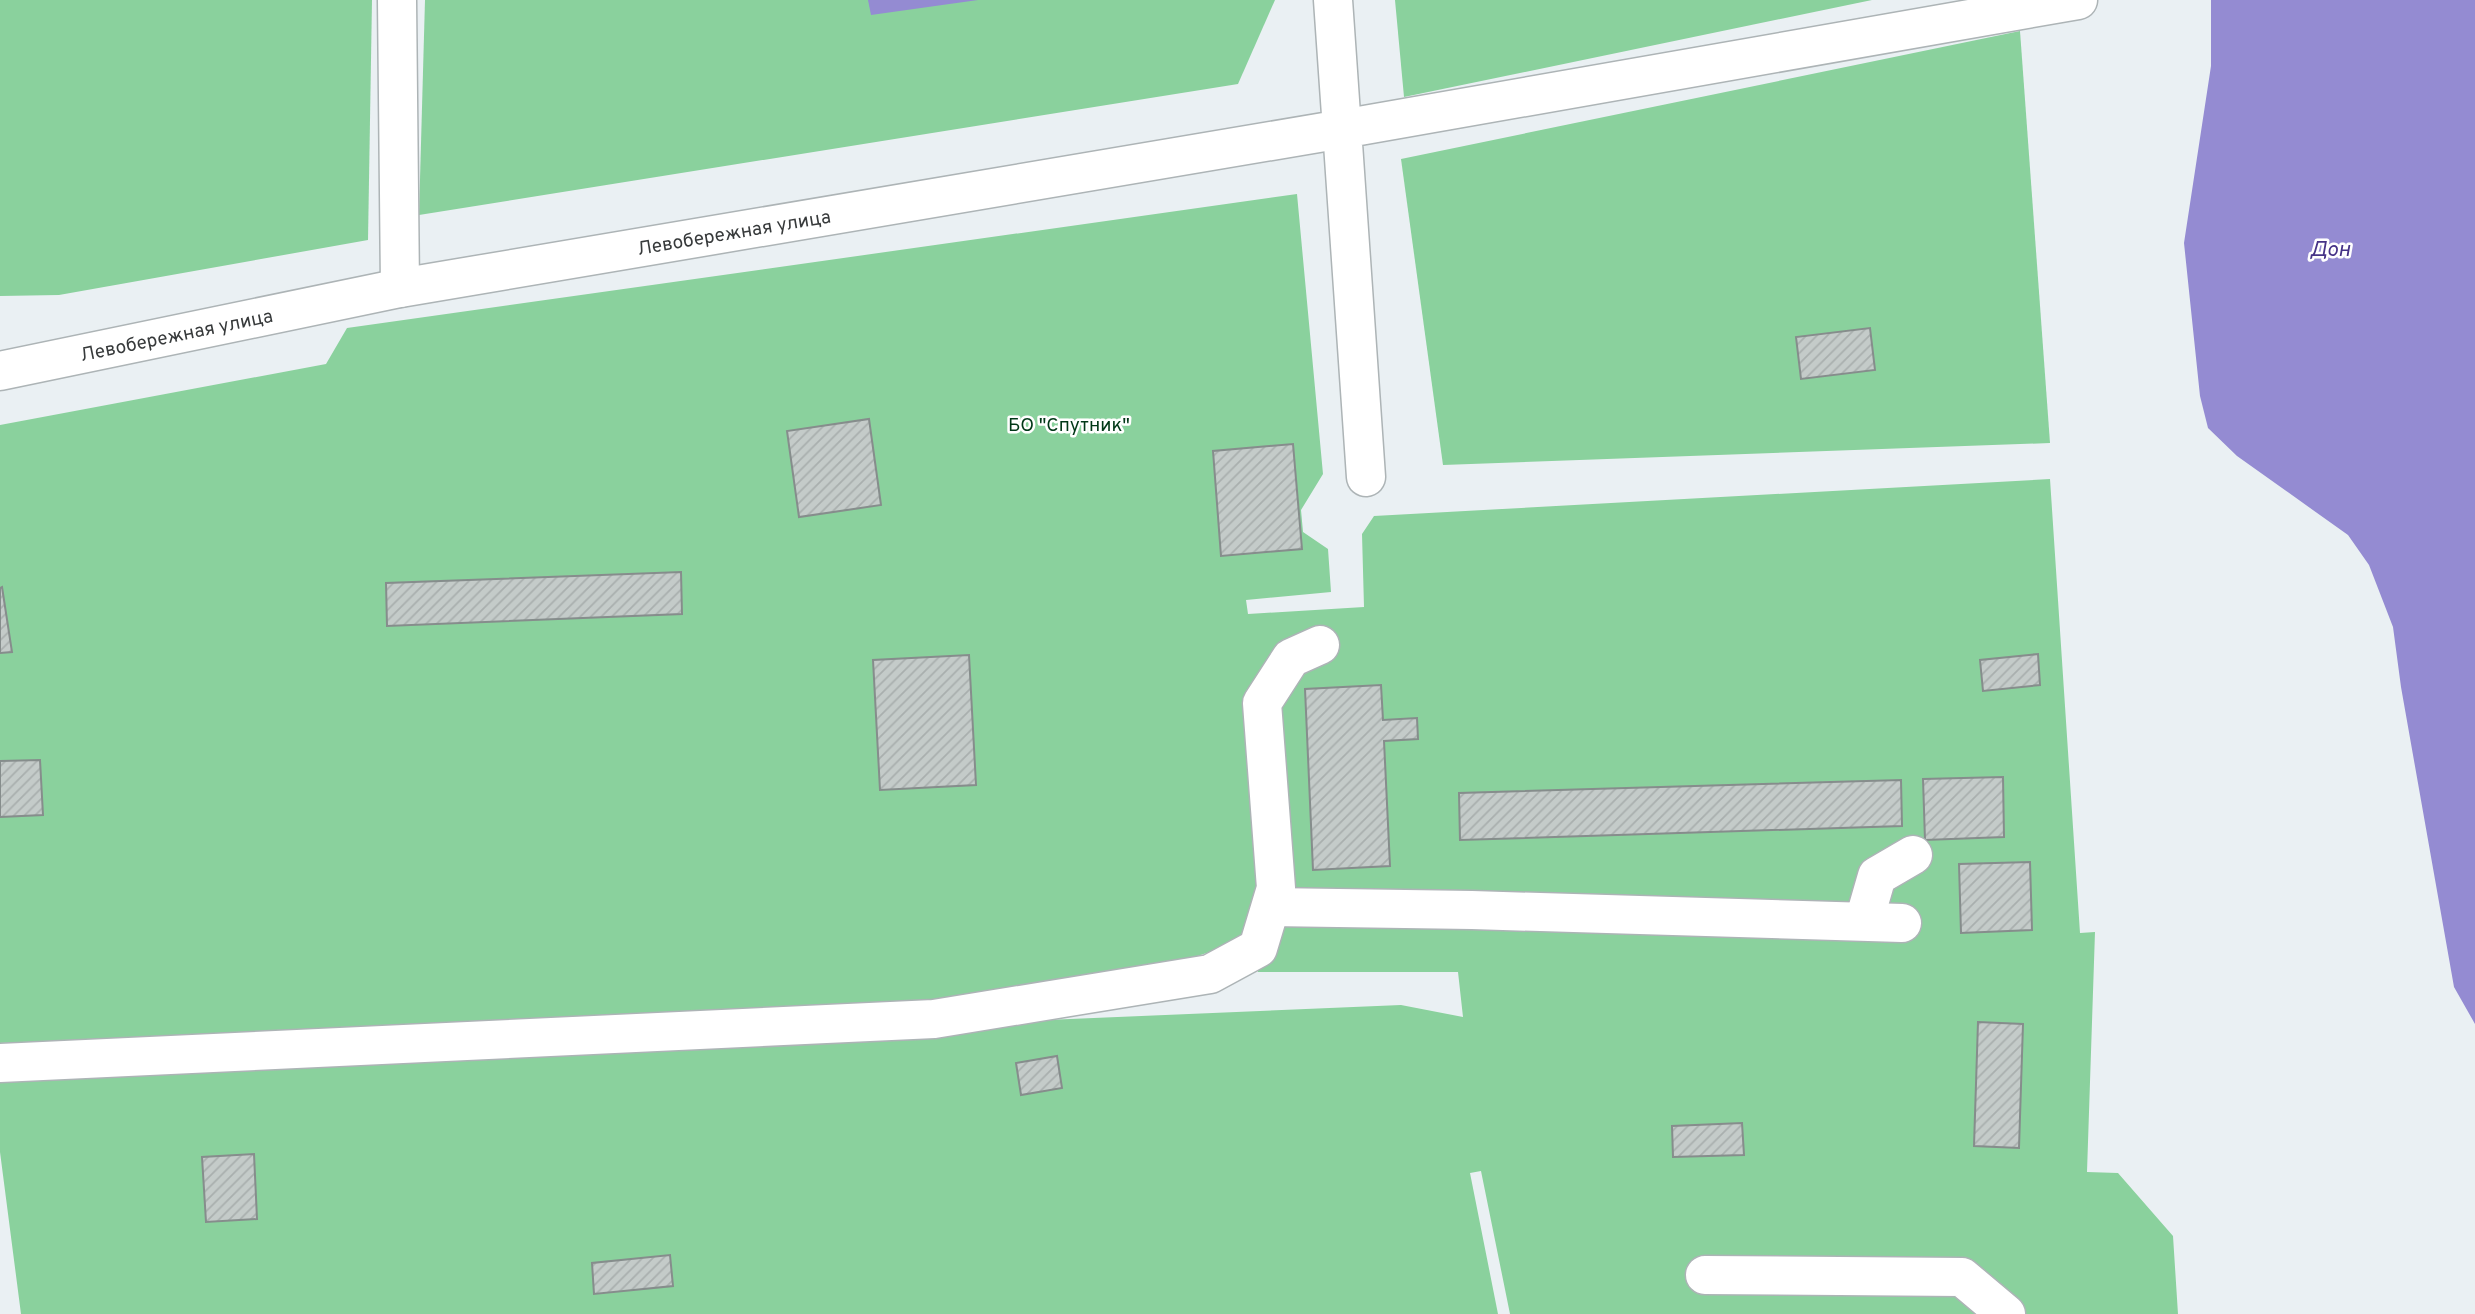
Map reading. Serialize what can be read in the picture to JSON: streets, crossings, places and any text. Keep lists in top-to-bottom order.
{
  "streets": {
    "street": ["Левобережная улица"]
  },
  "water": ["Дон"],
  "parks": ["БО \"Спутник\""]
}
